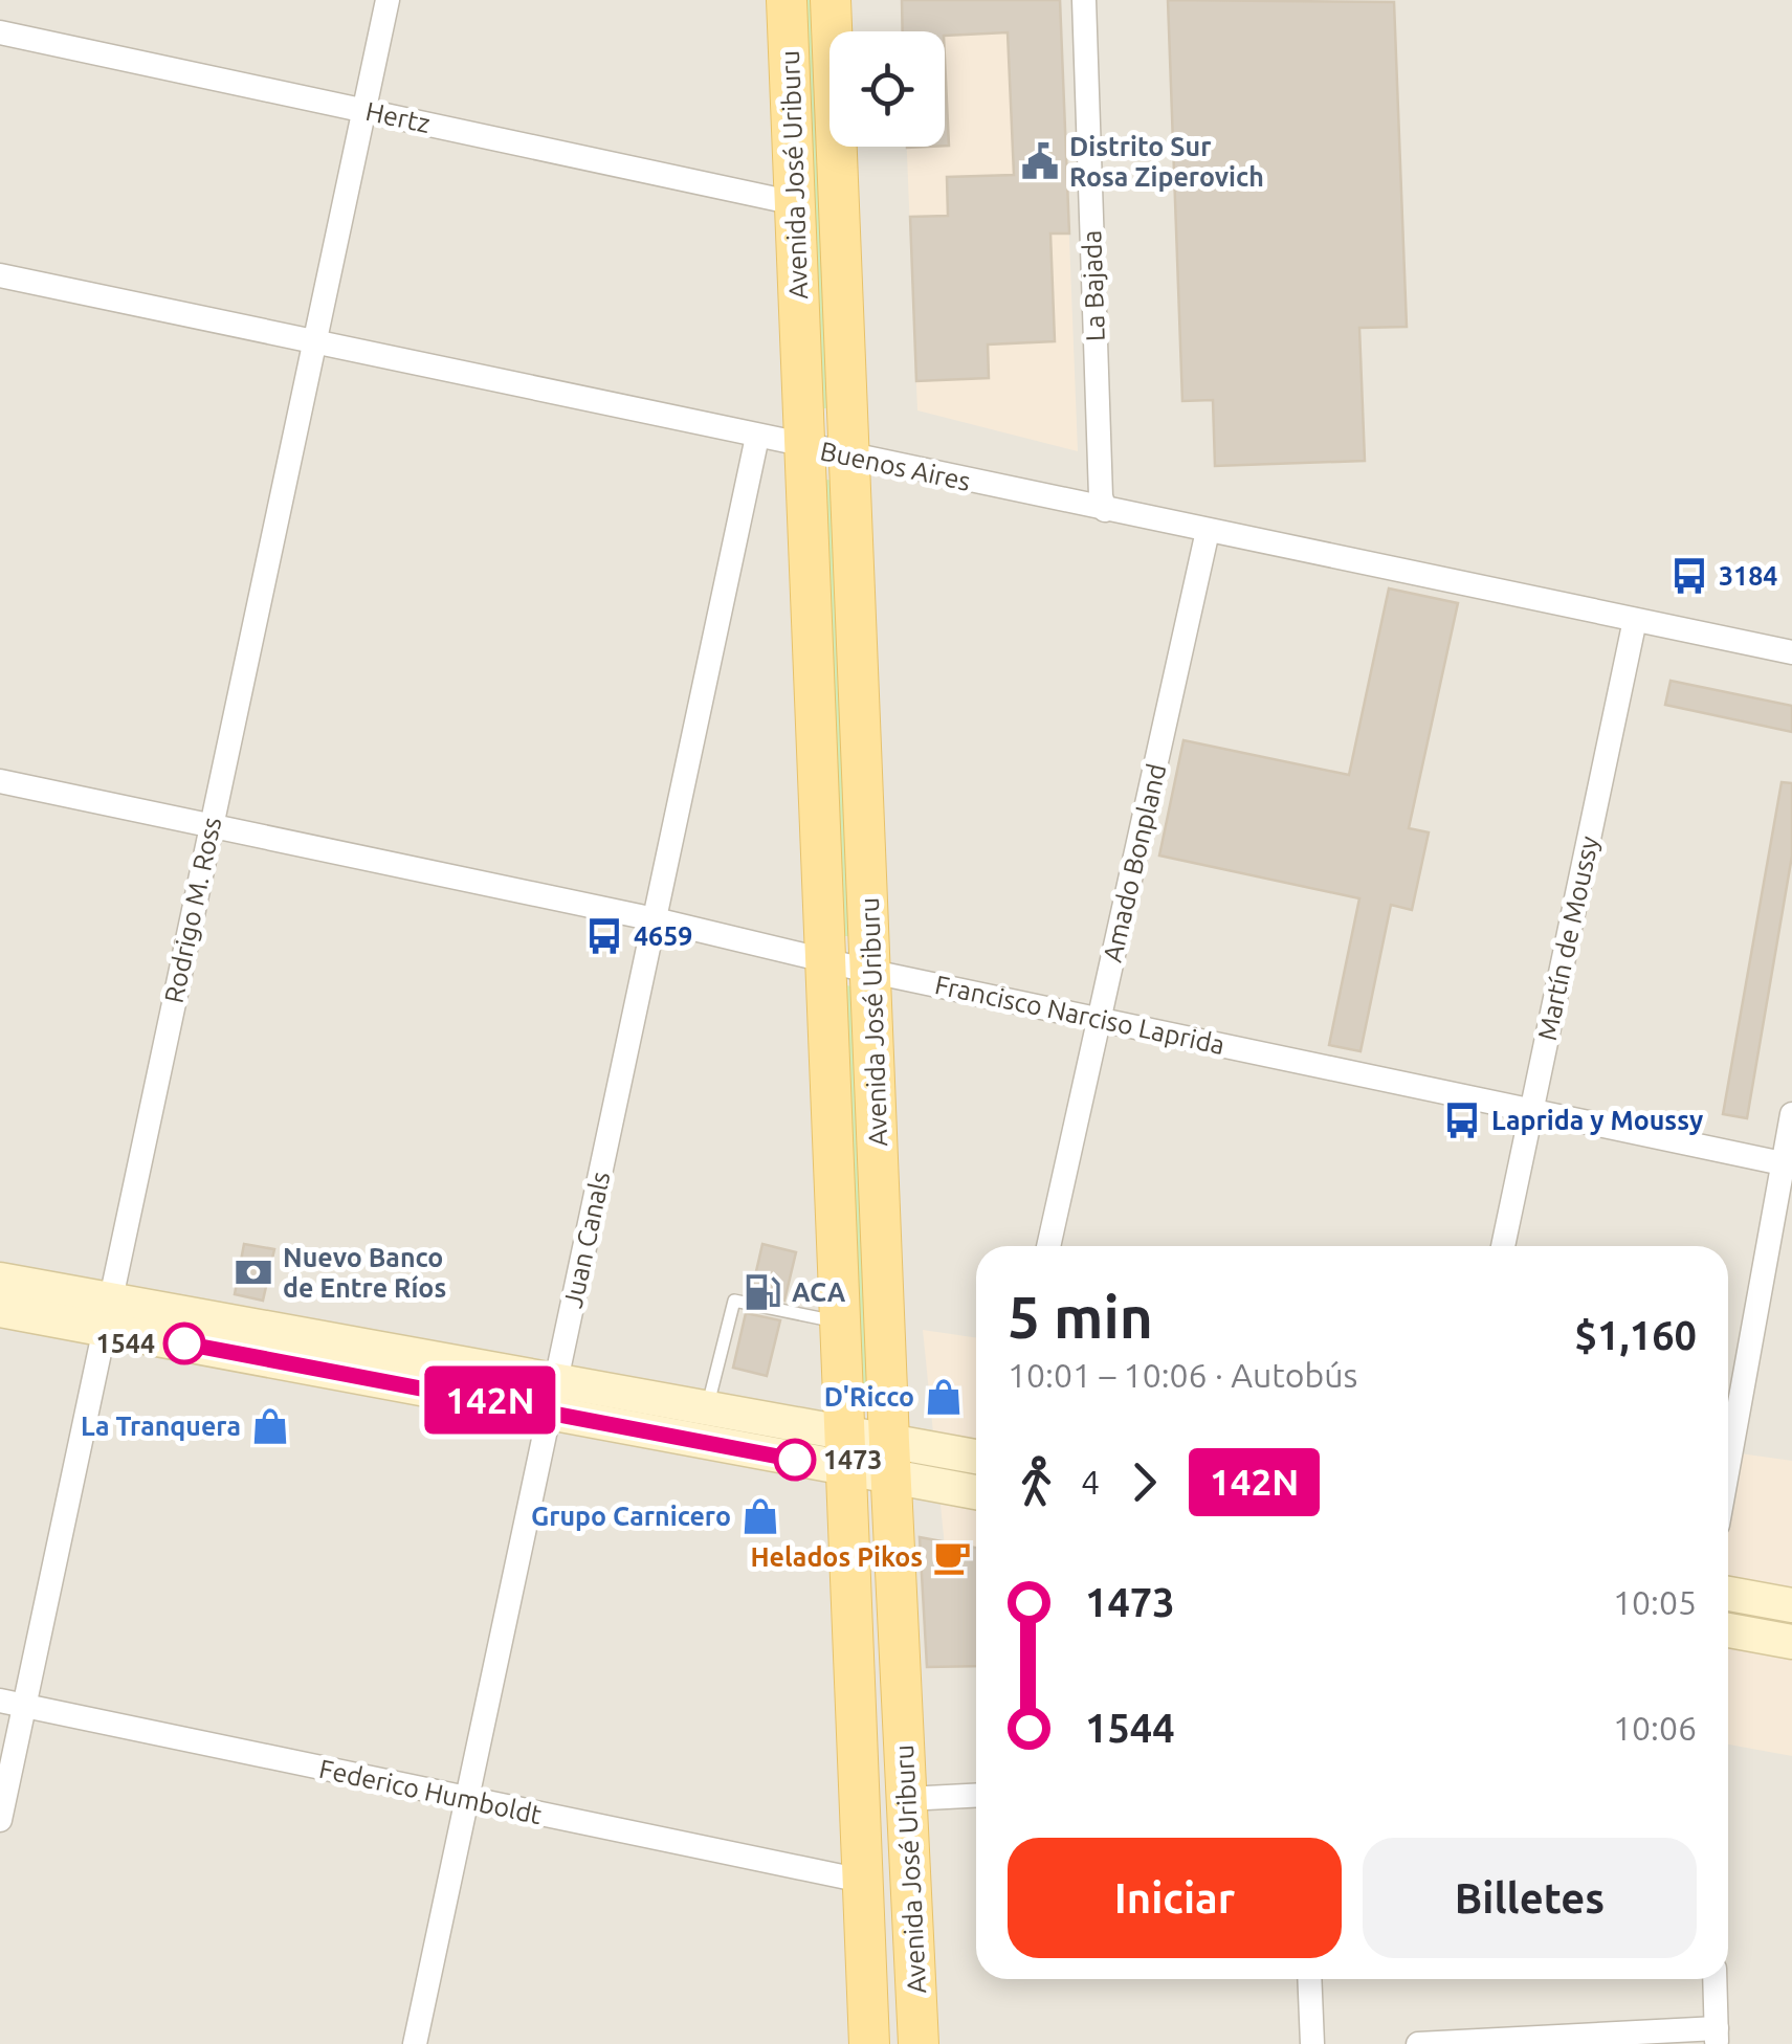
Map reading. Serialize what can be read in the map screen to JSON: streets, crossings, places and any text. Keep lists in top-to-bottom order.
{
  "streets": {
    "main road": ["Avenida José Uriburu"],
    "street": [
      "Hertz",
      "La Bajada",
      "Buenos Aires",
      "Amado Bonpland",
      "Rodrigo M. Ross",
      "Martín de Moussy",
      "Francisco Narciso Laprida",
      "Juan Canals",
      "Federico Humboldt"
    ]
  },
  "crossings": [
    ["Hertz", "Avenida José Uriburu"],
    ["Hertz", "Rodrigo M. Ross"],
    ["Avenida José Uriburu", "Buenos Aires"],
    ["Avenida José Uriburu", "Francisco Narciso Laprida"],
    ["Avenida José Uriburu", "Federico Humboldt"],
    ["La Bajada", "Buenos Aires"],
    ["Buenos Aires", "Amado Bonpland"],
    ["Buenos Aires", "Rodrigo M. Ross"],
    ["Buenos Aires", "Martín de Moussy"],
    ["Buenos Aires", "Juan Canals"],
    ["Amado Bonpland", "Francisco Narciso Laprida"],
    ["Rodrigo M. Ross", "Francisco Narciso Laprida"],
    ["Rodrigo M. Ross", "Federico Humboldt"],
    ["Martín de Moussy", "Francisco Narciso Laprida"],
    ["Francisco Narciso Laprida", "Juan Canals"],
    ["Juan Canals", "Federico Humboldt"]
  ],
  "places": {
    "public building": ["Distrito Sur Rosa Ziperovich"],
    "bus stop": ["3184", "4659", "Laprida y Moussy"],
    "bank": ["Nuevo Banco de Entre Ríos"],
    "fuel station": ["ACA"],
    "other": ["1544", "1473"],
    "shop": ["D'Ricco", "La Tranquera", "Grupo Carnicero"],
    "cafe": ["Helados Pikos"]
  },
  "lines": ["bus line 142N"],
  "page": {
    "on_map": "142N",
    "heading": ["5 min", "10:01 – 10:06 · Autobús", "$1,160"],
    "legs": ["4", "142N"],
    "list": [
      {
        "name": "1473",
        "value": "10:05"
      },
      {
        "name": "1544",
        "value": "10:06"
      }
    ],
    "buttons": ["Iniciar", "Billetes"]
  }
}
